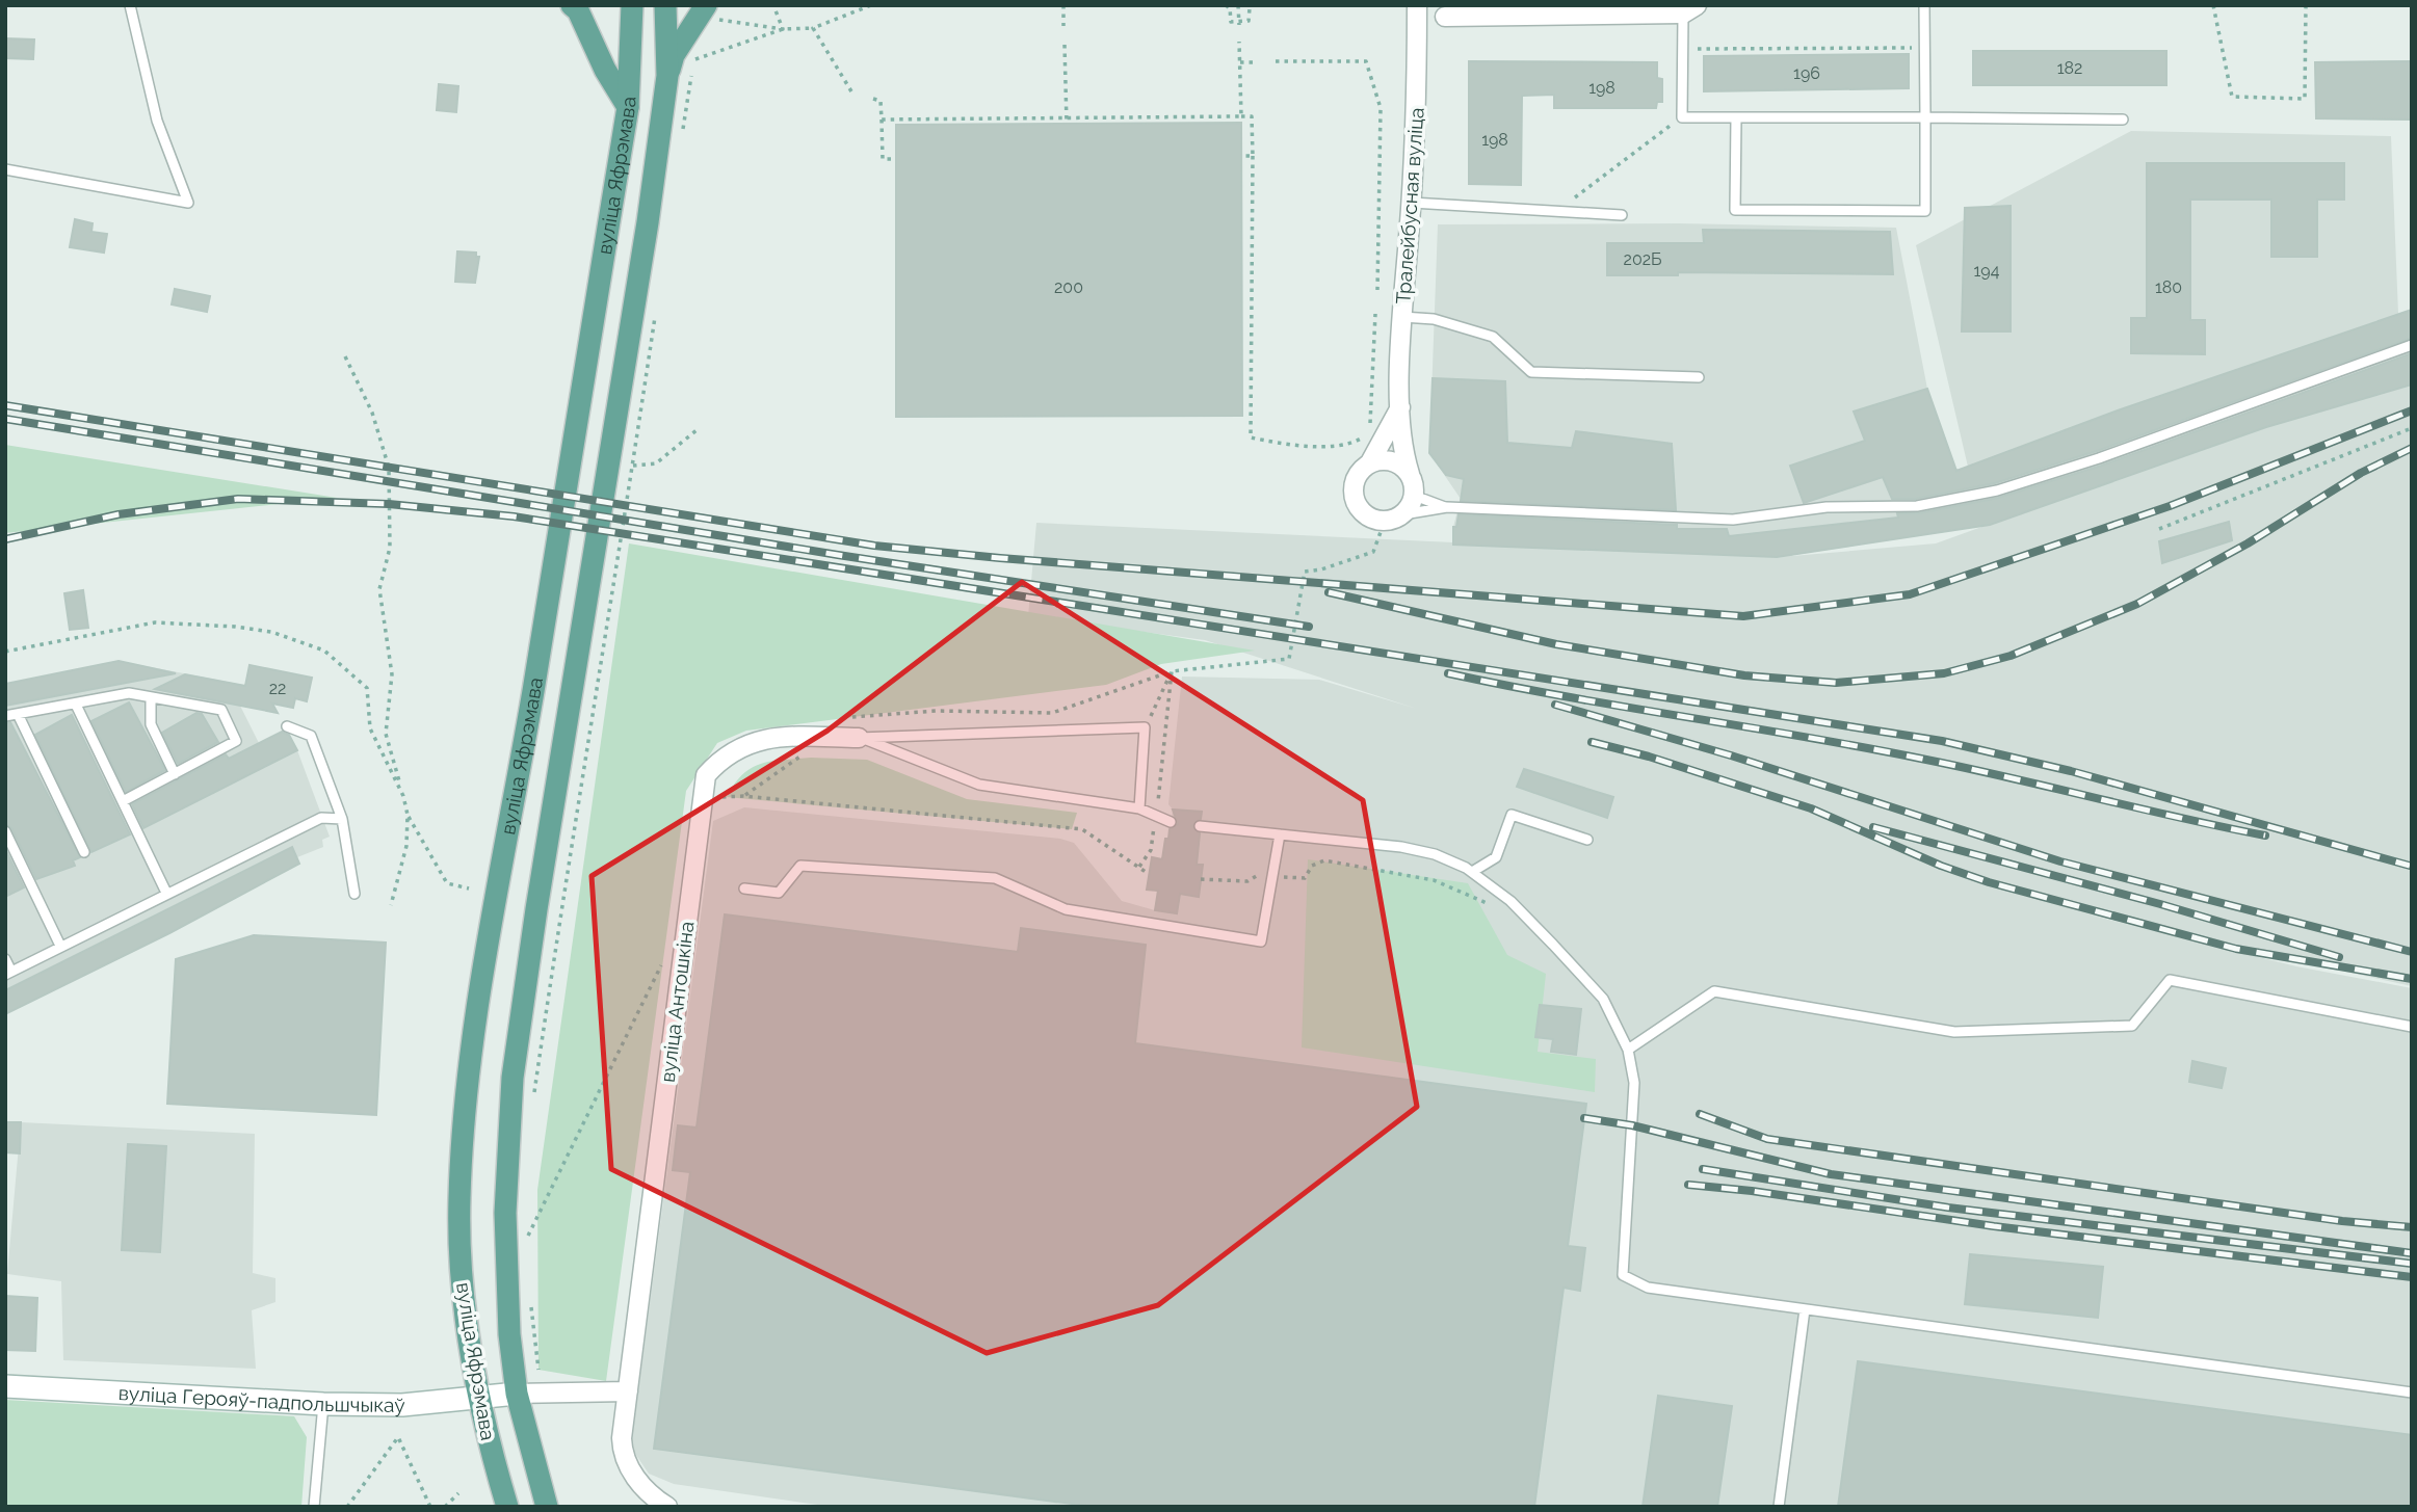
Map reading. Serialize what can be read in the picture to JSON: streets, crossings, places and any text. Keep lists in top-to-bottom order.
{
  "streets": {
    "main road": ["вуліца Яфрэмава"],
    "street": ["Тралейбусная вуліца", "вуліца Антошкіна", "вуліца Герояў-падпольшчыкаў"]
  },
  "crossings": [
    ["вуліца Яфрэмава", "вуліца Герояў-падпольшчыкаў"]
  ],
  "house_numbers": [
    "182",
    "196",
    "198",
    "198",
    "202Б",
    "194",
    "200",
    "180",
    "22"
  ]
}
